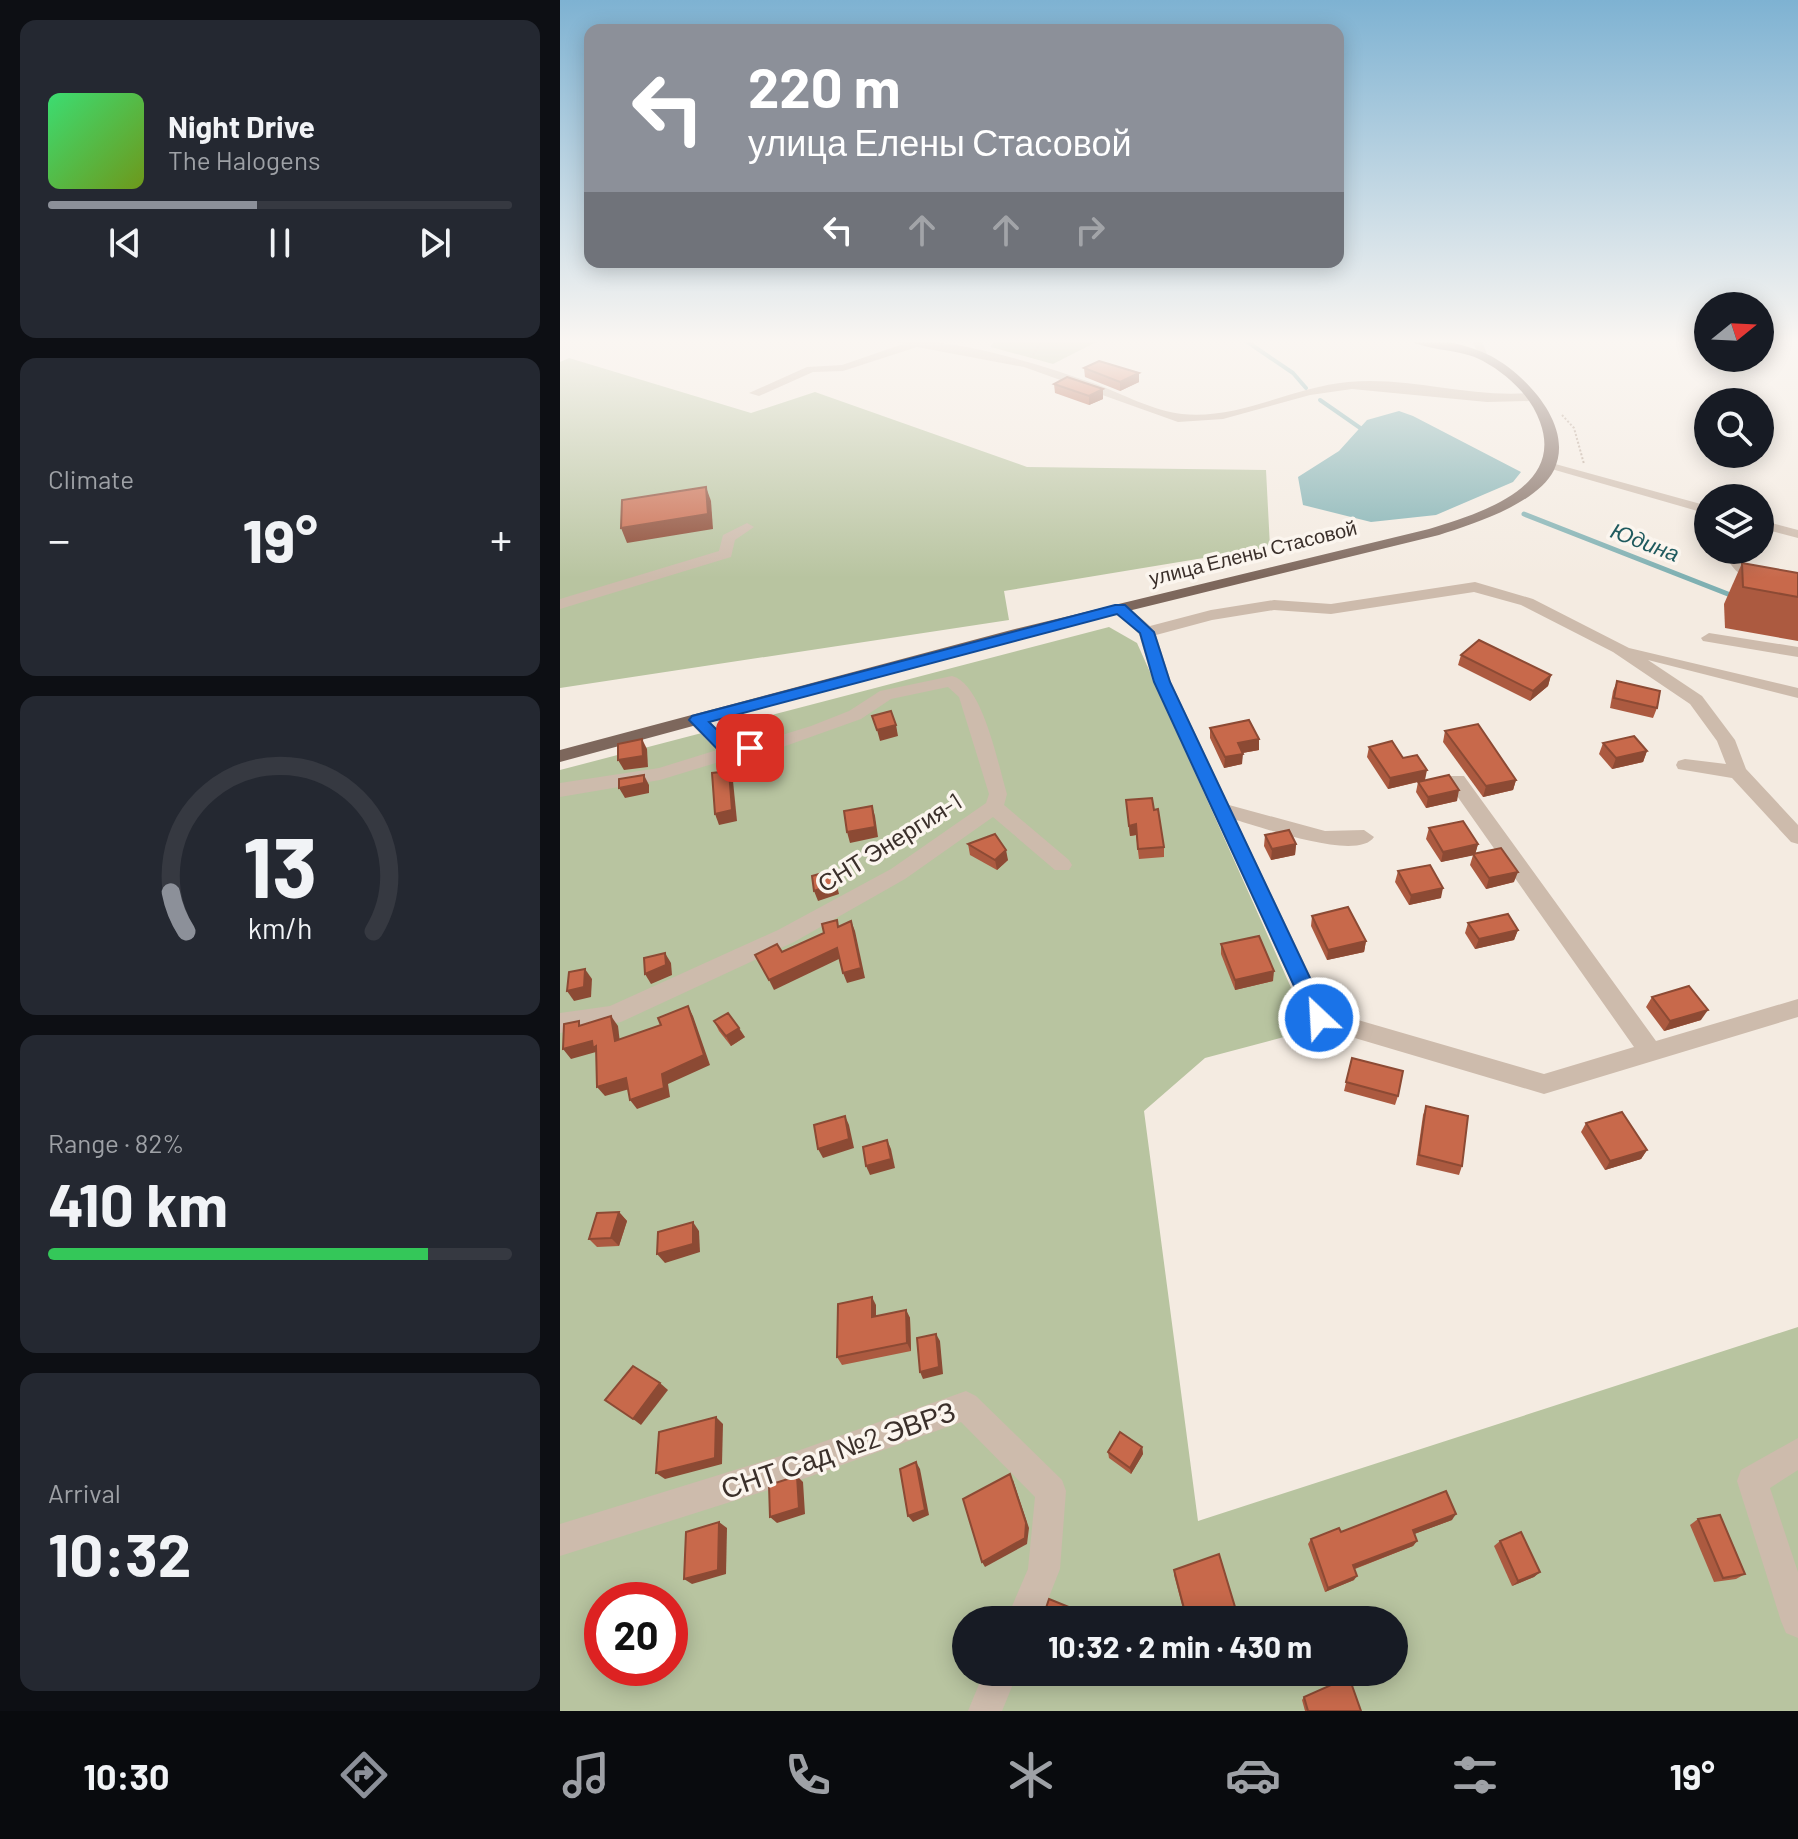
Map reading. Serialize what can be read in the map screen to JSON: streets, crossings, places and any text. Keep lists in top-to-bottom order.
{
  "streets": {
    "main road": ["улица Елены Стасовой"],
    "street": ["СНТ Энергия-1", "СНТ Сад №2 ЭВРЗ"]
  },
  "water": ["Юдина"],
  "north": "right",
  "page": {
    "turn": ["220 m", "улица Елены Стасовой"],
    "song": ["Night Drive", "The Halogens"],
    "tile": [
      "Climate",
      ["Range · 82%", "410 km"],
      ["Arrival", "10:32"]
    ],
    "heat": ["−", "19°", "+"],
    "limit": "20",
    "trip": "10:32 · 2 min · 430 m",
    "tabs": ["10:30", "19°"],
    "gauge": ["13", "km/h"]
  }
}
